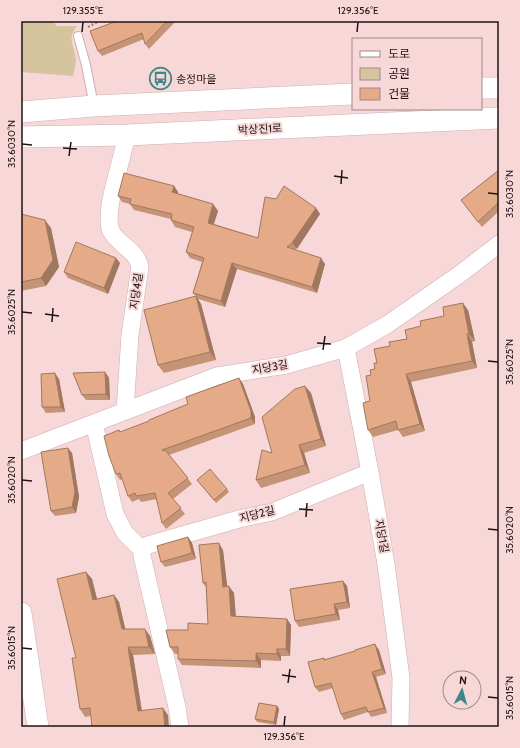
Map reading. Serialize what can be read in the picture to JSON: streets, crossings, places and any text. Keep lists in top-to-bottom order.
{
  "streets": {
    "street": [
      "박상진1로",
      "지당4길",
      "지당3길",
      "지당2길",
      "지당1길"
    ]
  },
  "crossings": [
    ["박상진1로", "지당4길"],
    ["지당4길", "지당3길"],
    ["지당3길", "지당1길"],
    ["지당2길", "지당1길"]
  ],
  "places": {
    "bus stop": ["송정마을"]
  },
  "legend": ["도로", "공원", "건물"],
  "north": "top",
  "coordinates": [
    "129.355°E",
    "129.356°E",
    "35.6030°N",
    "35.6025°N",
    "35.6020°N",
    "35.6015°N"
  ]
}
